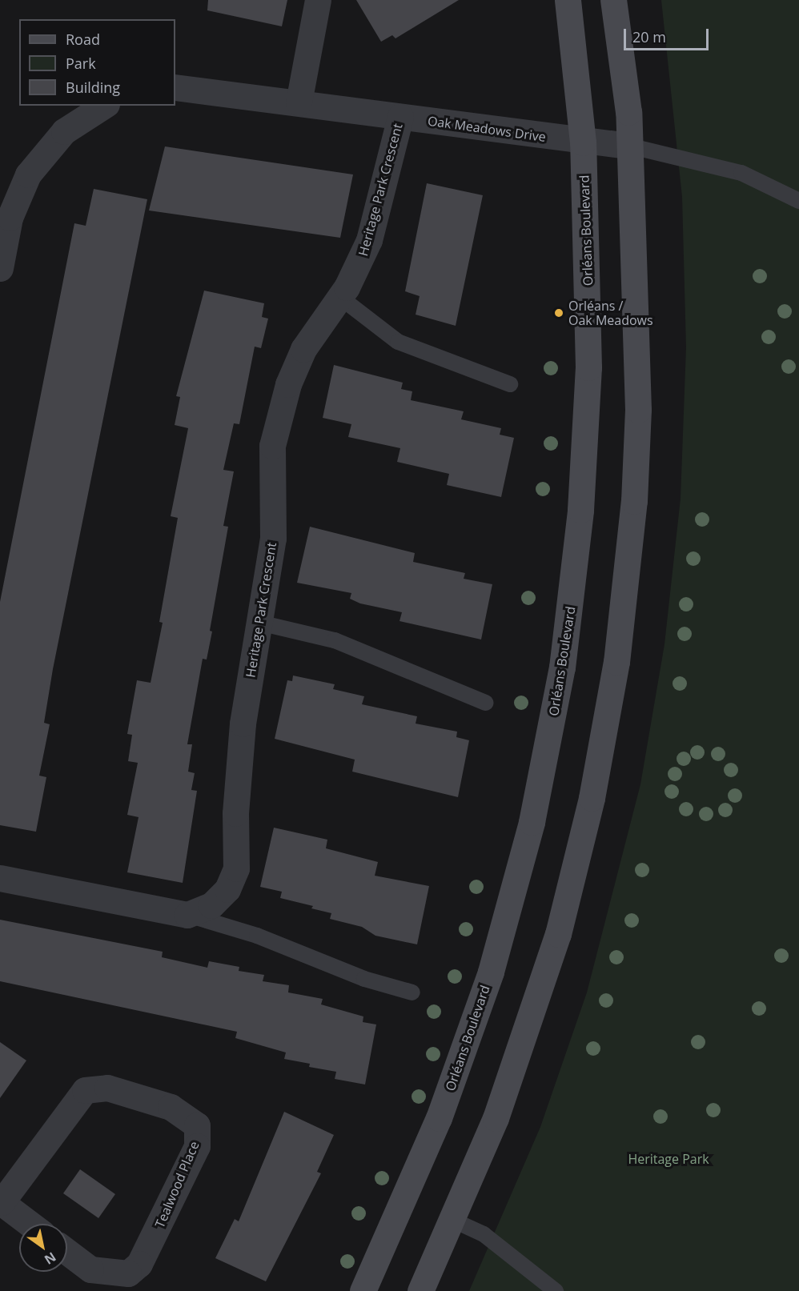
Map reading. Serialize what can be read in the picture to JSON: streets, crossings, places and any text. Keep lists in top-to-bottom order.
{
  "streets": {
    "main road": ["Orléans Boulevard"],
    "street": ["Oak Meadows Drive", "Heritage Park Crescent", "Tealwood Place"]
  },
  "crossings": [
    ["Oak Meadows Drive", "Heritage Park Crescent"],
    ["Oak Meadows Drive", "Orléans Boulevard"]
  ],
  "parks": ["Heritage Park"],
  "places": ["Orléans / Oak Meadows"],
  "legend": ["Road", "Park", "Building"],
  "scale_bar": "20 m",
  "north": "bottom right"
}
